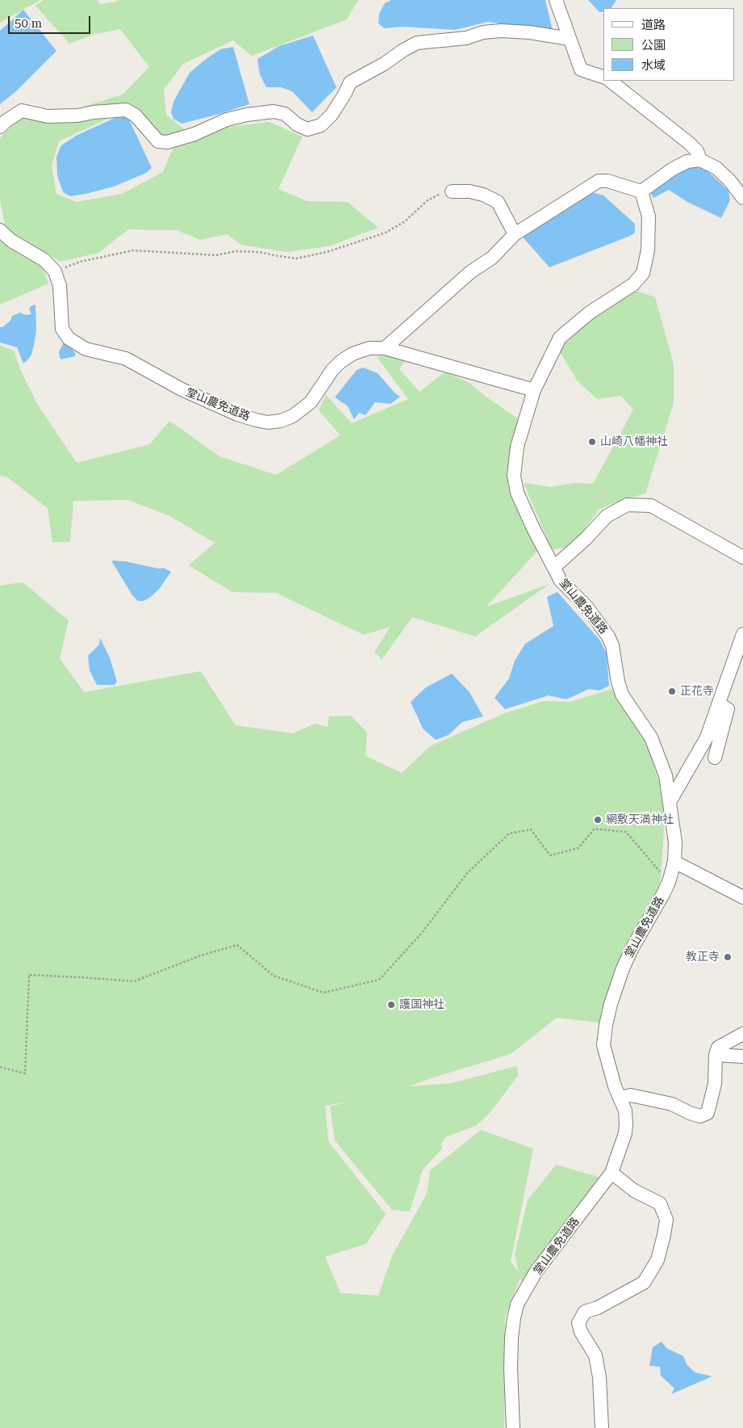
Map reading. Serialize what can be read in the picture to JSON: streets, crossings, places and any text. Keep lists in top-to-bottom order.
{
  "streets": {
    "street": ["堂山農免道路"]
  },
  "places": [
    "山崎八幡神社",
    "正花寺",
    "網敷天満神社",
    "教正寺",
    "護国神社"
  ],
  "legend": ["道路", "公園", "水域"],
  "scale_bar": "50 m"
}
